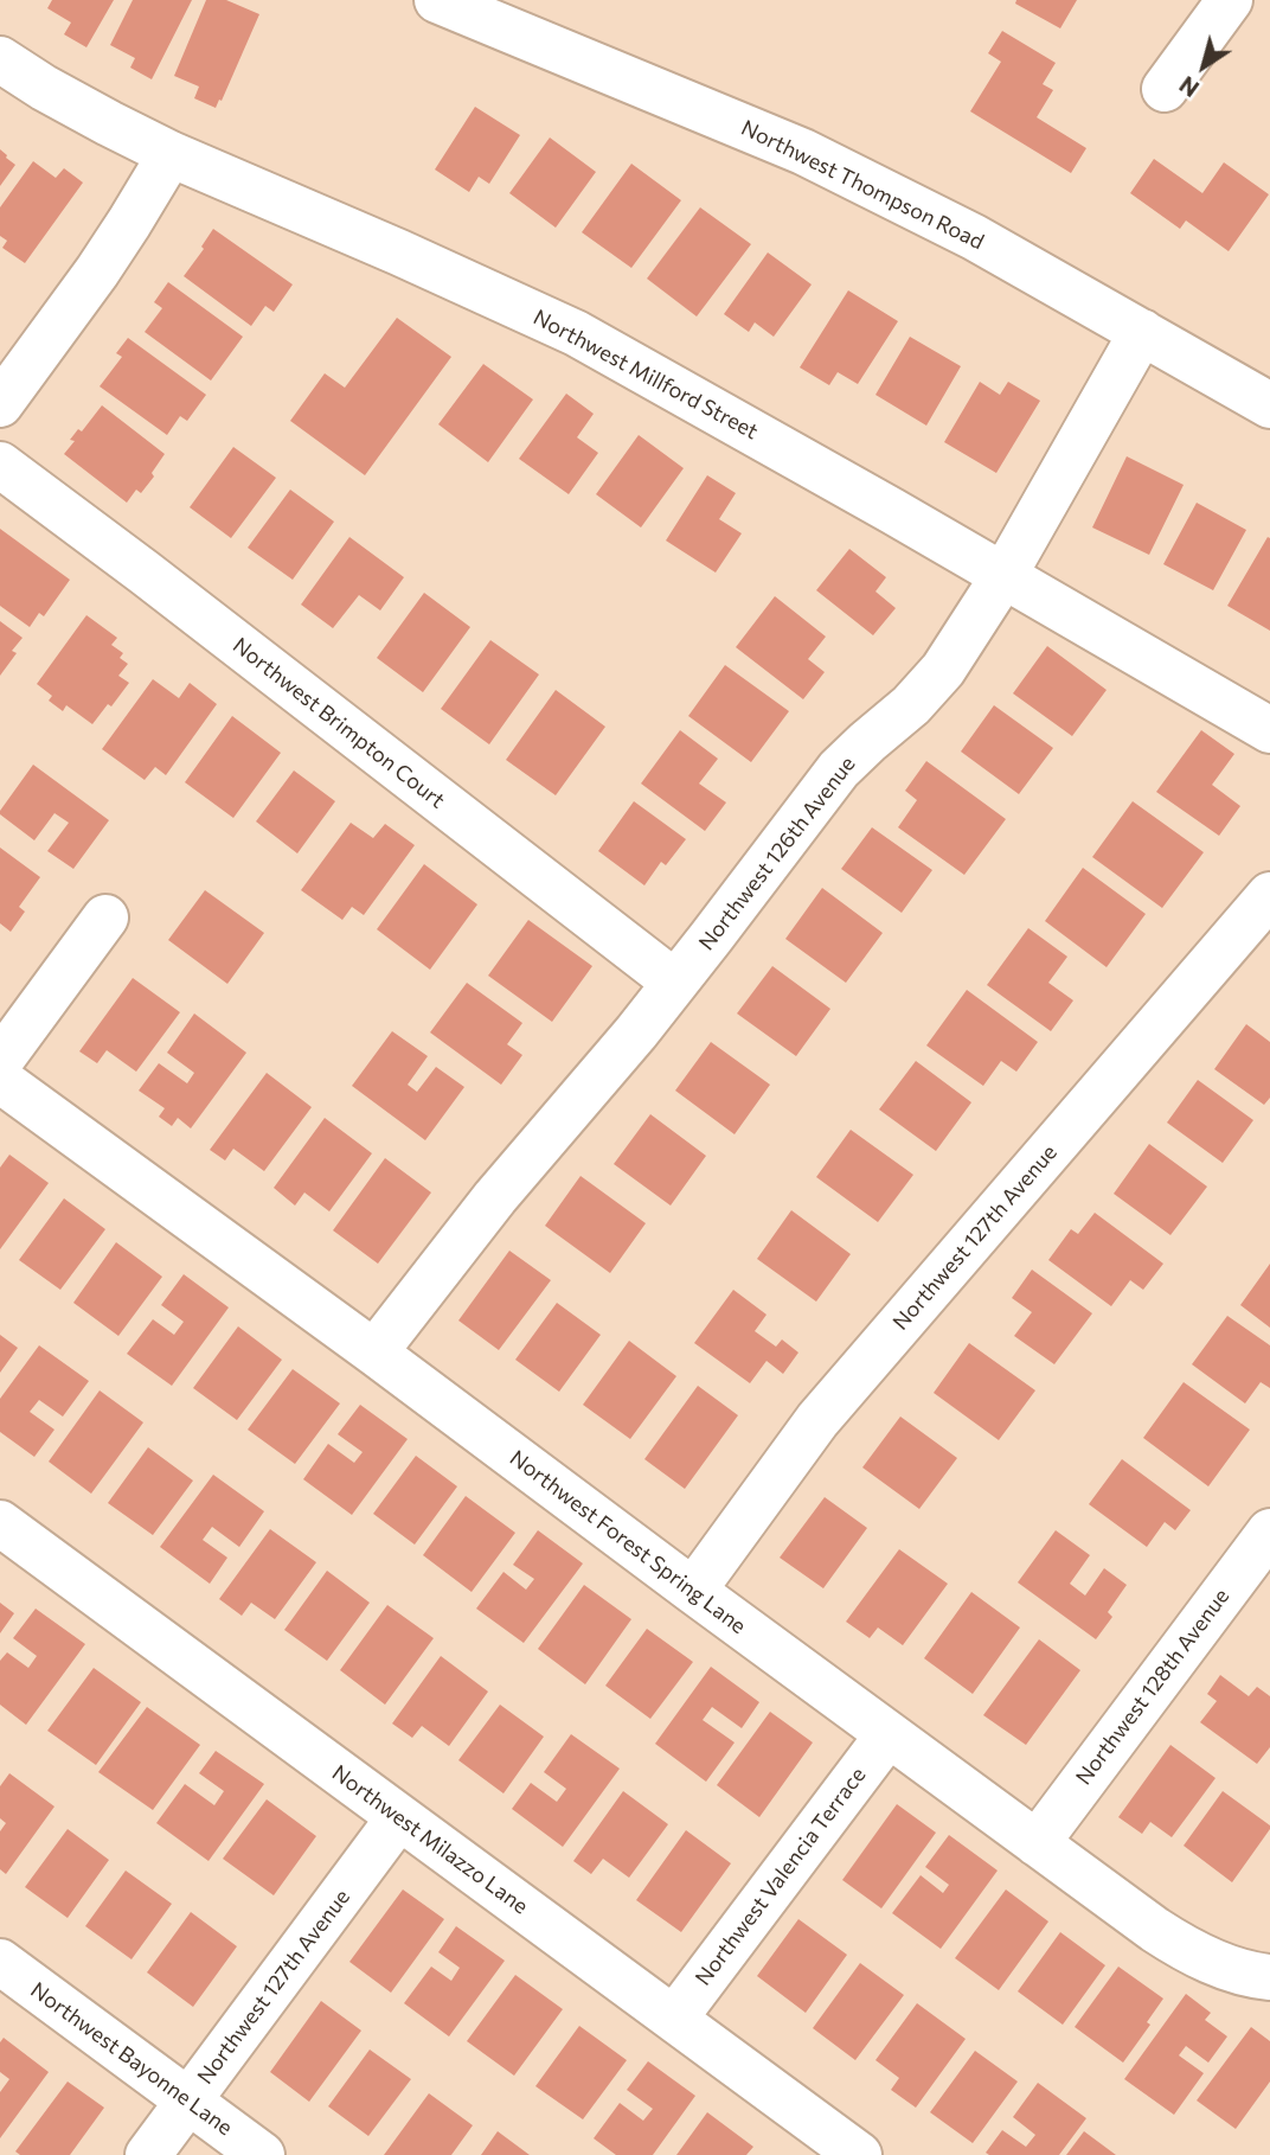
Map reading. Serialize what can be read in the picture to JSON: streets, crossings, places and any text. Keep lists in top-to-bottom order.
{
  "streets": {
    "street": [
      "Northwest Thompson Road",
      "Northwest Millford Street",
      "Northwest Brimpton Court",
      "Northwest 126th Avenue",
      "Northwest 127th Avenue",
      "Northwest Forest Spring Lane",
      "Northwest 128th Avenue",
      "Northwest Milazzo Lane",
      "Northwest Valencia Terrace",
      "Northwest Bayonne Lane"
    ]
  },
  "crossings": [
    ["Northwest Thompson Road", "Northwest 126th Avenue"],
    ["Northwest Millford Street", "Northwest 126th Avenue"],
    ["Northwest Brimpton Court", "Northwest 126th Avenue"],
    ["Northwest 126th Avenue", "Northwest Forest Spring Lane"],
    ["Northwest 127th Avenue", "Northwest Forest Spring Lane"],
    ["Northwest 127th Avenue", "Northwest Milazzo Lane"],
    ["Northwest 127th Avenue", "Northwest Bayonne Lane"],
    ["Northwest Forest Spring Lane", "Northwest 128th Avenue"],
    ["Northwest Forest Spring Lane", "Northwest Valencia Terrace"],
    ["Northwest Milazzo Lane", "Northwest Valencia Terrace"]
  ],
  "north": "bottom left"
}
